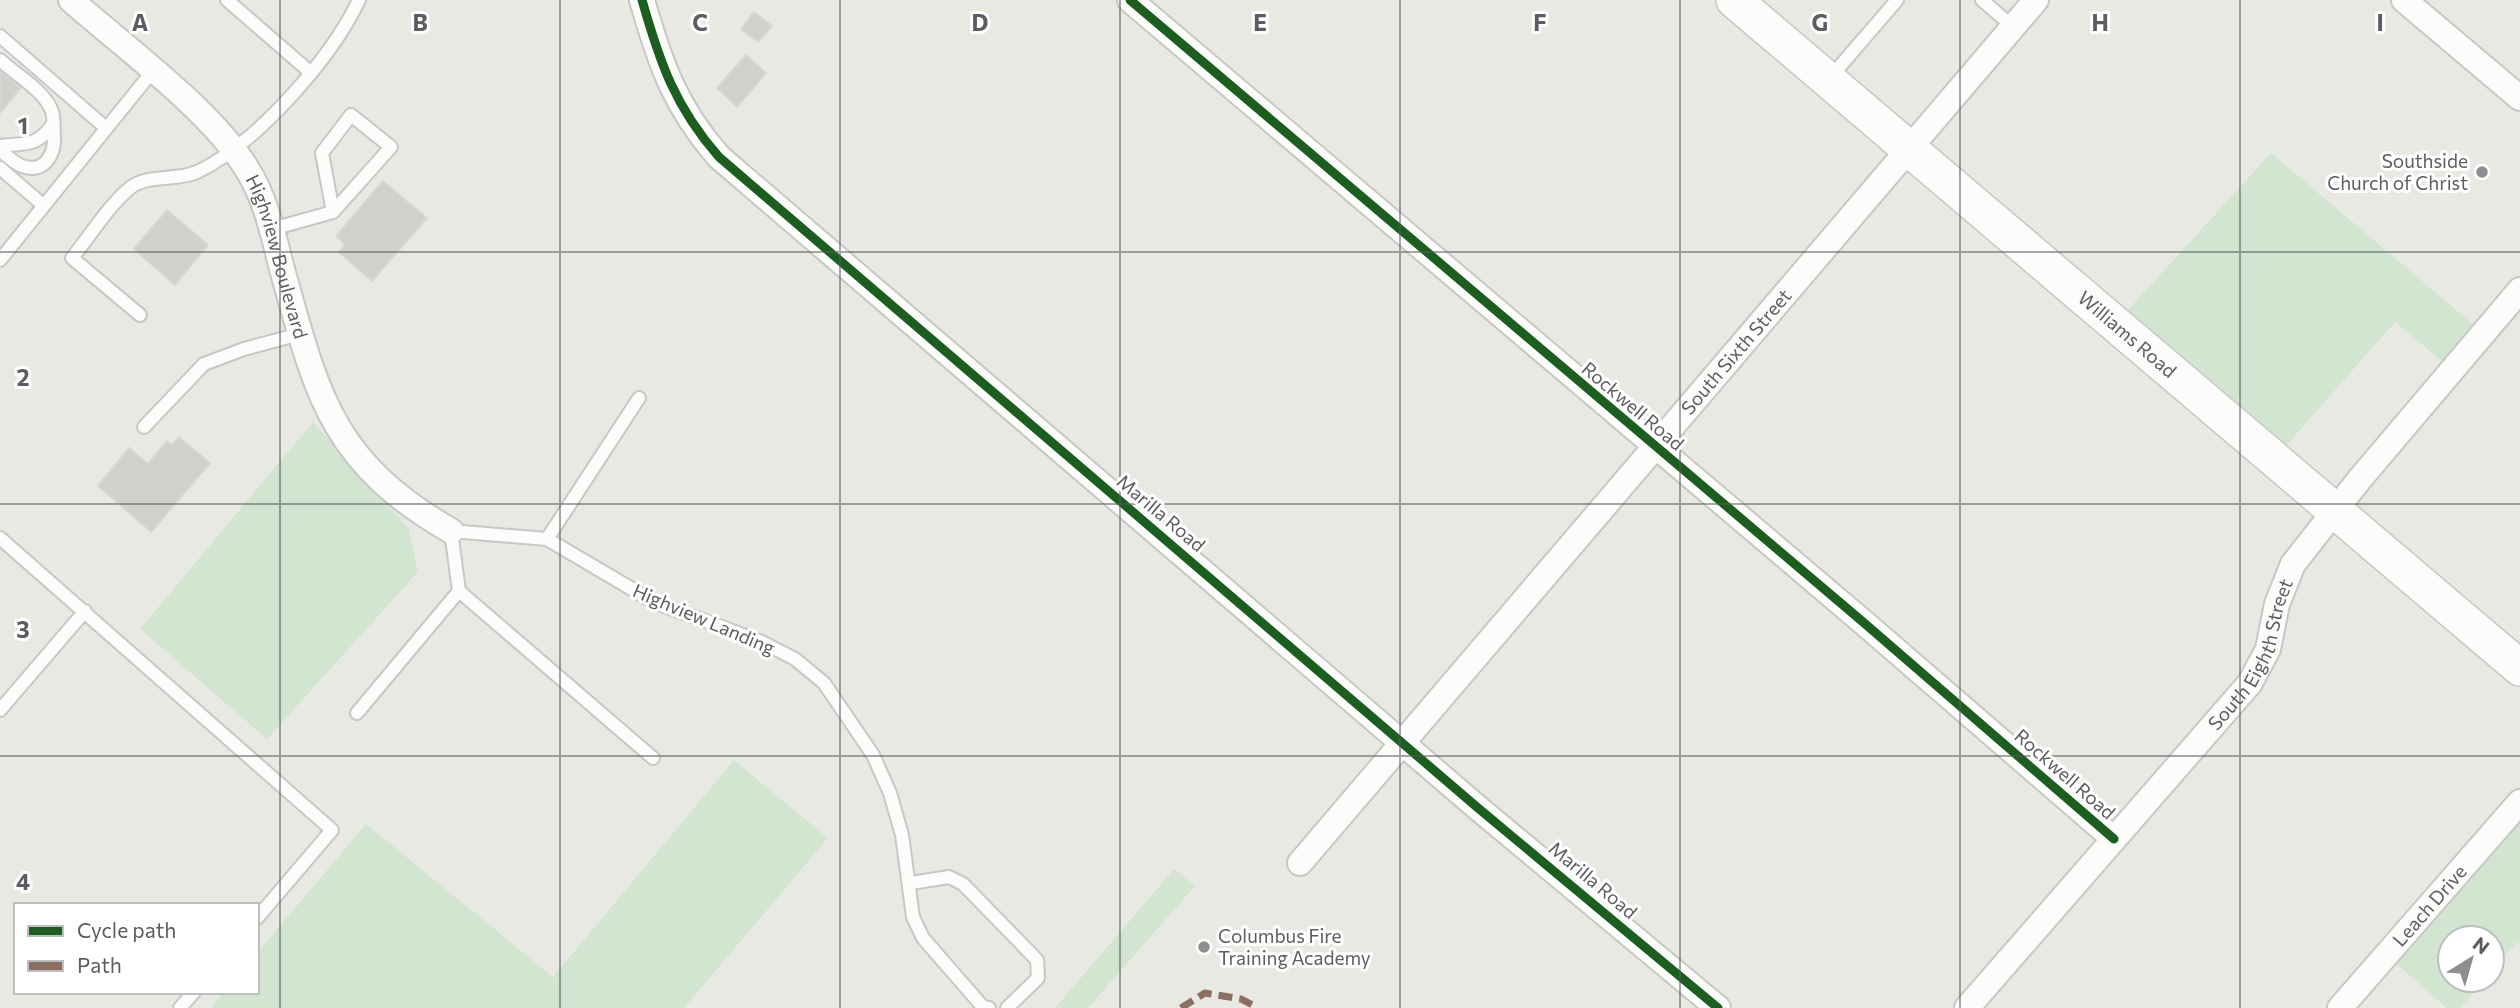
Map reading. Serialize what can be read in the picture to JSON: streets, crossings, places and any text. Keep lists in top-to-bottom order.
{
  "streets": {
    "main road": ["Williams Road"],
    "street": [
      "Highview Boulevard",
      "South Sixth Street",
      "Rockwell Road",
      "Marilla Road",
      "South Eighth Street",
      "Leach Drive"
    ],
    "lane": ["Highview Landing"]
  },
  "crossings": [
    ["Highview Boulevard", "Highview Landing"],
    ["Williams Road", "South Sixth Street"],
    ["Williams Road", "South Eighth Street"],
    ["South Sixth Street", "Rockwell Road"],
    ["South Sixth Street", "Marilla Road"],
    ["Rockwell Road", "South Eighth Street"]
  ],
  "places": ["Southside Church of Christ", "Columbus Fire Training Academy"],
  "legend": ["Cycle path", "Path"],
  "north": "top right",
  "grid": {
    "columns": [
      "A",
      "B",
      "C",
      "D",
      "E",
      "F",
      "G",
      "H",
      "I"
    ],
    "rows": [
      "1",
      "2",
      "3",
      "4"
    ]
  }
}
